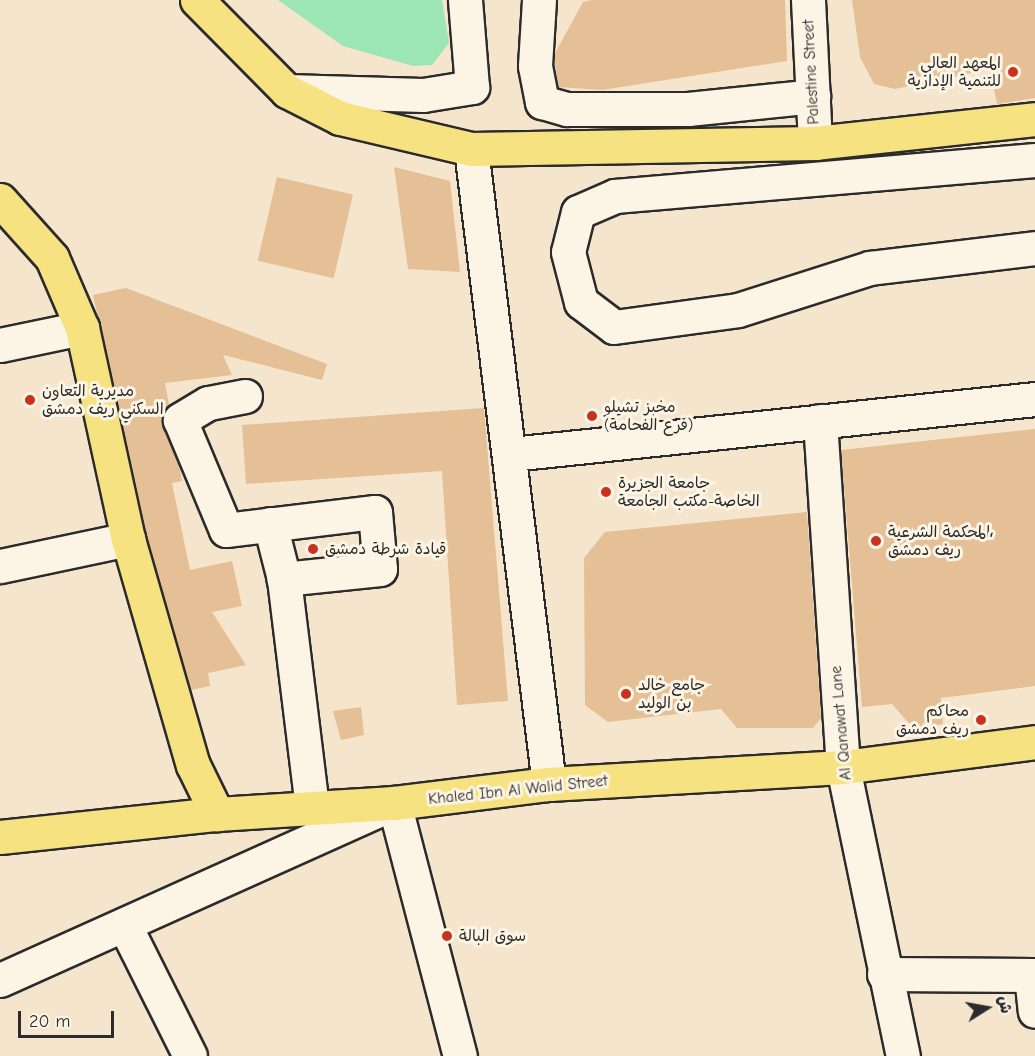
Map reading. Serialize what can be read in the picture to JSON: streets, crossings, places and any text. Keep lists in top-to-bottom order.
{
  "streets": {
    "main road": ["Khaled Ibn Al Walid Street"],
    "street": ["Palestine Street", "Al Qanawat Lane"]
  },
  "crossings": [
    ["Al Qanawat Lane", "Khaled Ibn Al Walid Street"]
  ],
  "places": [
    "المعهد العالي للتنمية الإدارية",
    "مديرية التعاون السكني ريف دمشق",
    "مخبز تشيلو (فرع الفحامة)",
    "جامعة الجزيرة الخاصة-مكتب الجامعة",
    "المحكمة الشرعية، ريف دمشق",
    "قيادة شرطة دمشق",
    "جامع خالد بن الوليد",
    "محاكم ريف دمشق",
    "سوق البالة"
  ],
  "scale_bar": "20 m",
  "north": "right"
}
